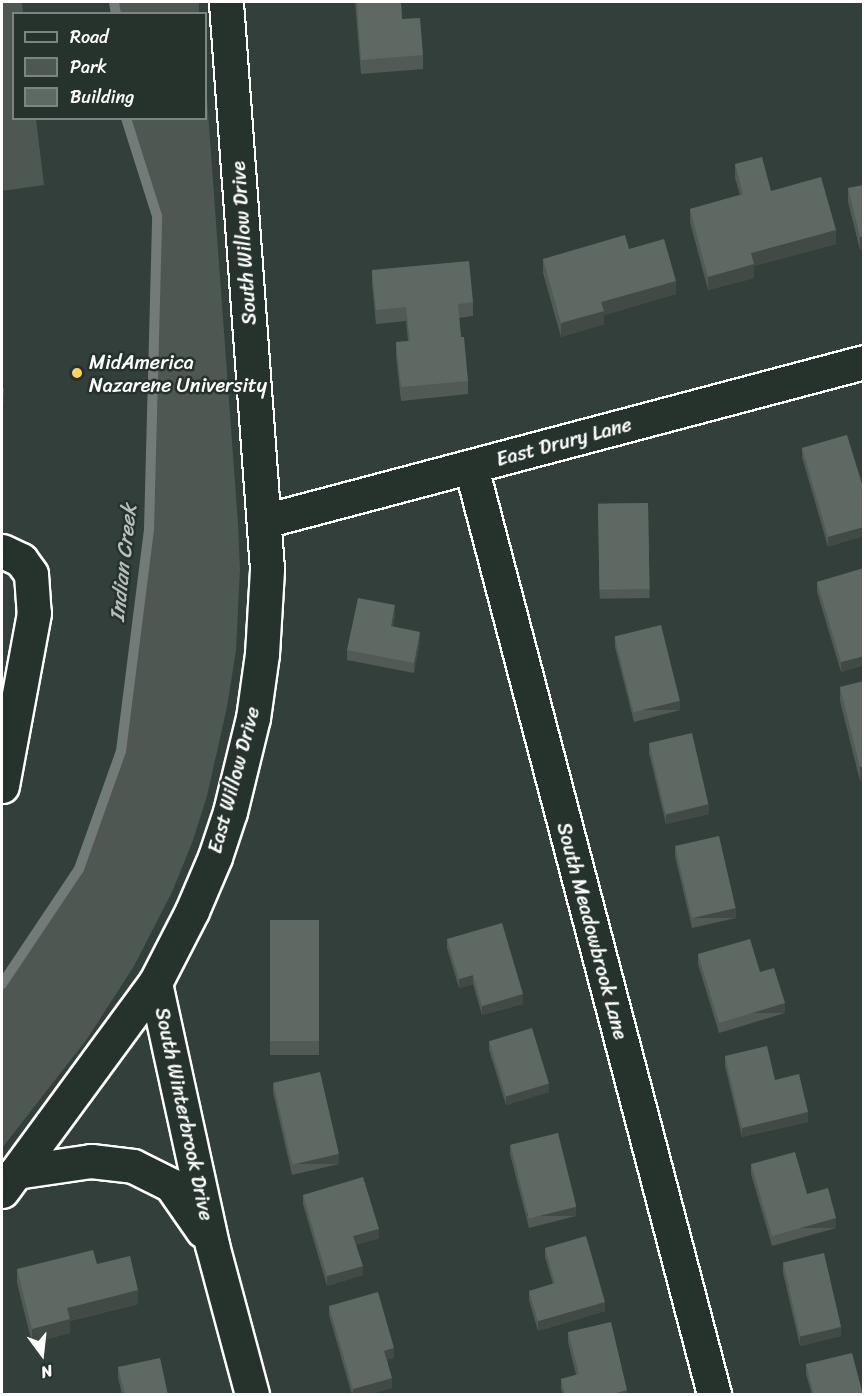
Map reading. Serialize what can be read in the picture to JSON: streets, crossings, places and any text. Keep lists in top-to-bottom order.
{
  "streets": {
    "street": [
      "South Willow Drive",
      "East Drury Lane",
      "East Willow Drive",
      "South Meadowbrook Lane",
      "South Winterbrook Drive"
    ]
  },
  "crossings": [
    ["South Willow Drive", "East Drury Lane"],
    ["South Willow Drive", "East Willow Drive"],
    ["East Drury Lane", "East Willow Drive"],
    ["East Drury Lane", "South Meadowbrook Lane"],
    ["East Willow Drive", "South Winterbrook Drive"]
  ],
  "water": ["Indian Creek"],
  "places": ["MidAmerica Nazarene University"],
  "legend": ["Road", "Park", "Building"],
  "north": "bottom"
}
